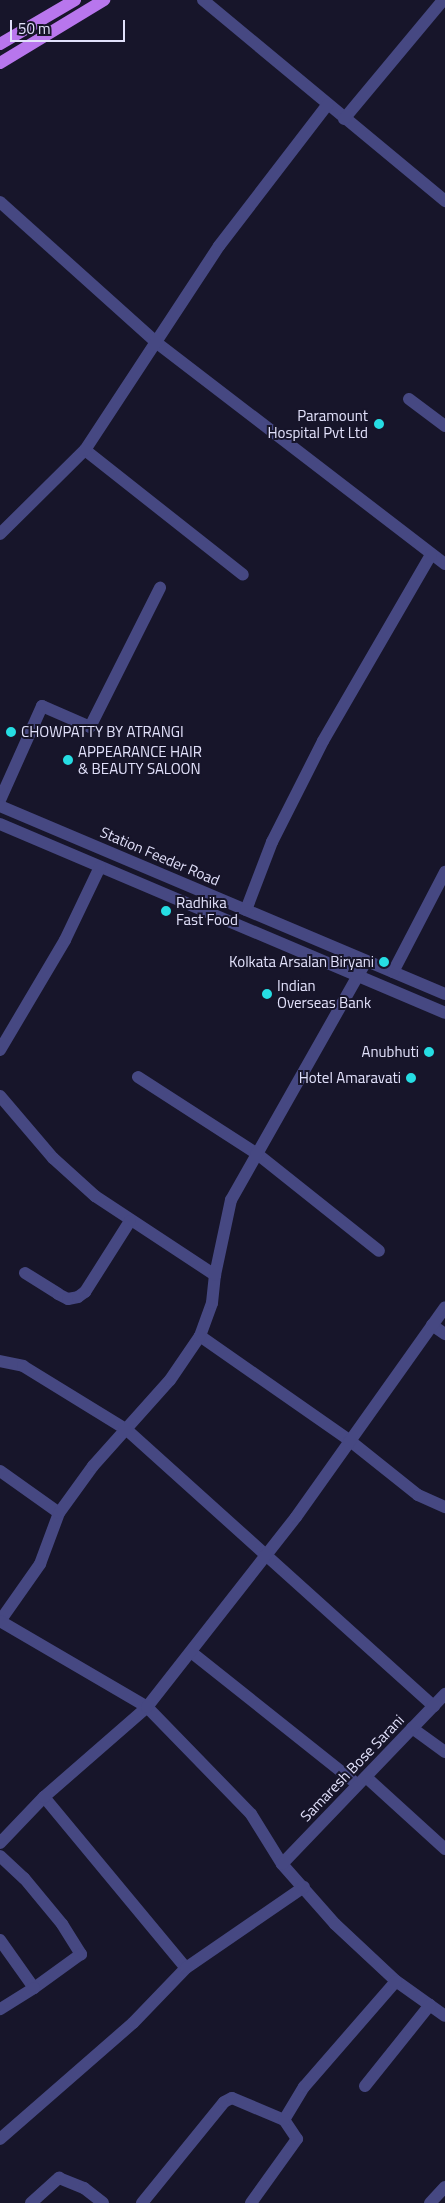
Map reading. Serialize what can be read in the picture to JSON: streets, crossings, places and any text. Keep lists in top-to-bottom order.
{
  "streets": {
    "street": ["Station Feeder Road", "Samaresh Bose Sarani"]
  },
  "places": [
    "Paramount Hospital Pvt Ltd",
    "CHOWPATTY BY ATRANGI",
    "APPEARANCE HAIR & BEAUTY SALOON",
    "Radhika Fast Food",
    "Kolkata Arsalan Biryani",
    "Indian Overseas Bank",
    "Anubhuti",
    "Hotel Amaravati"
  ],
  "scale_bar": "50 m"
}
